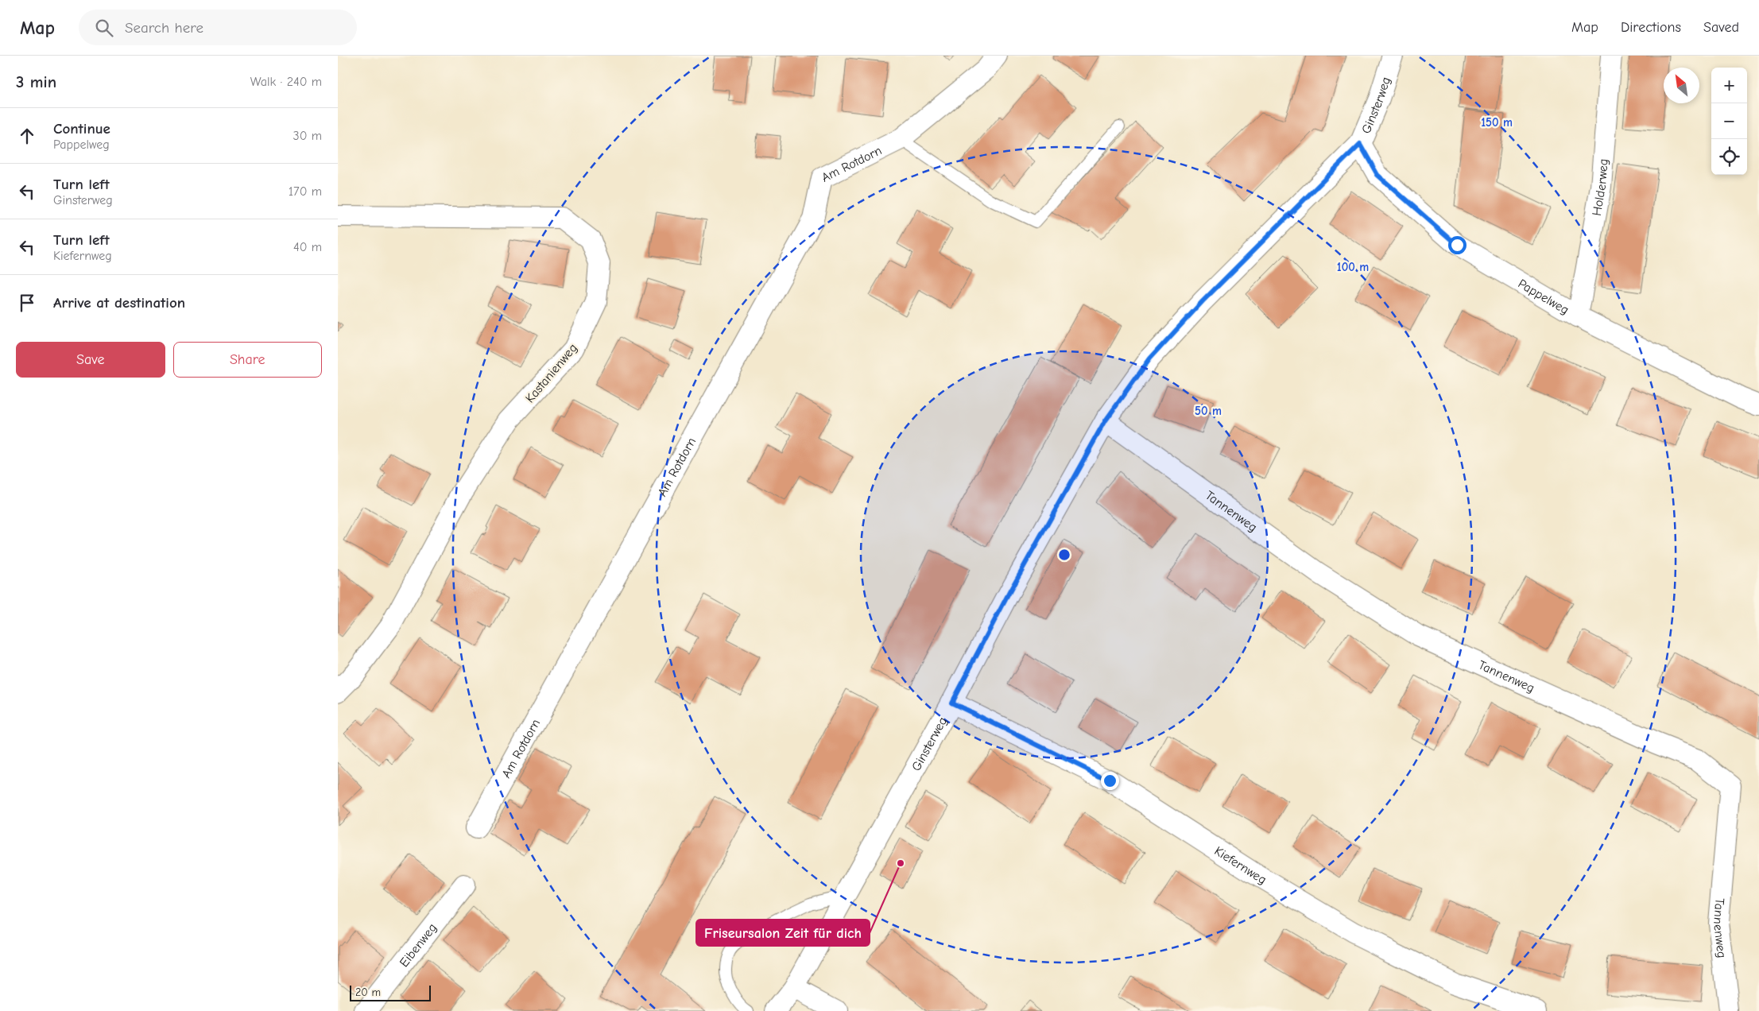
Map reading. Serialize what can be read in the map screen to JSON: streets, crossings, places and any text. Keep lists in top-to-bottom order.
{
  "streets": {
    "street": [
      "Ginsterweg",
      "Am Rotdorn",
      "Holderweg",
      "Pappelweg",
      "Kastanienweg",
      "Tannenweg",
      "Kiefernweg",
      "Eibenweg"
    ]
  },
  "crossings": [
    ["Ginsterweg", "Pappelweg"],
    ["Ginsterweg", "Tannenweg"],
    ["Ginsterweg", "Kiefernweg"],
    ["Holderweg", "Pappelweg"]
  ],
  "places": ["Friseursalon Zeit für dich"],
  "scale_bar": "20 m",
  "north": "top left",
  "page": {
    "header": "Map",
    "search": "Search here",
    "nav": ["Map", "Directions", "Saved"],
    "heading": ["3 min", "Walk · 240 m"],
    "map_buttons": ["+", "−"],
    "list": [
      ["Continue", "Pappelweg", "30 m"],
      ["Turn left", "Ginsterweg", "170 m"],
      ["Turn left", "Kiefernweg", "40 m"],
      "Arrive at destination"
    ],
    "buttons": ["Save", "Share"],
    "scale": "20 m"
  },
  "rings": ["150 m", "100 m", "50 m"]
}
